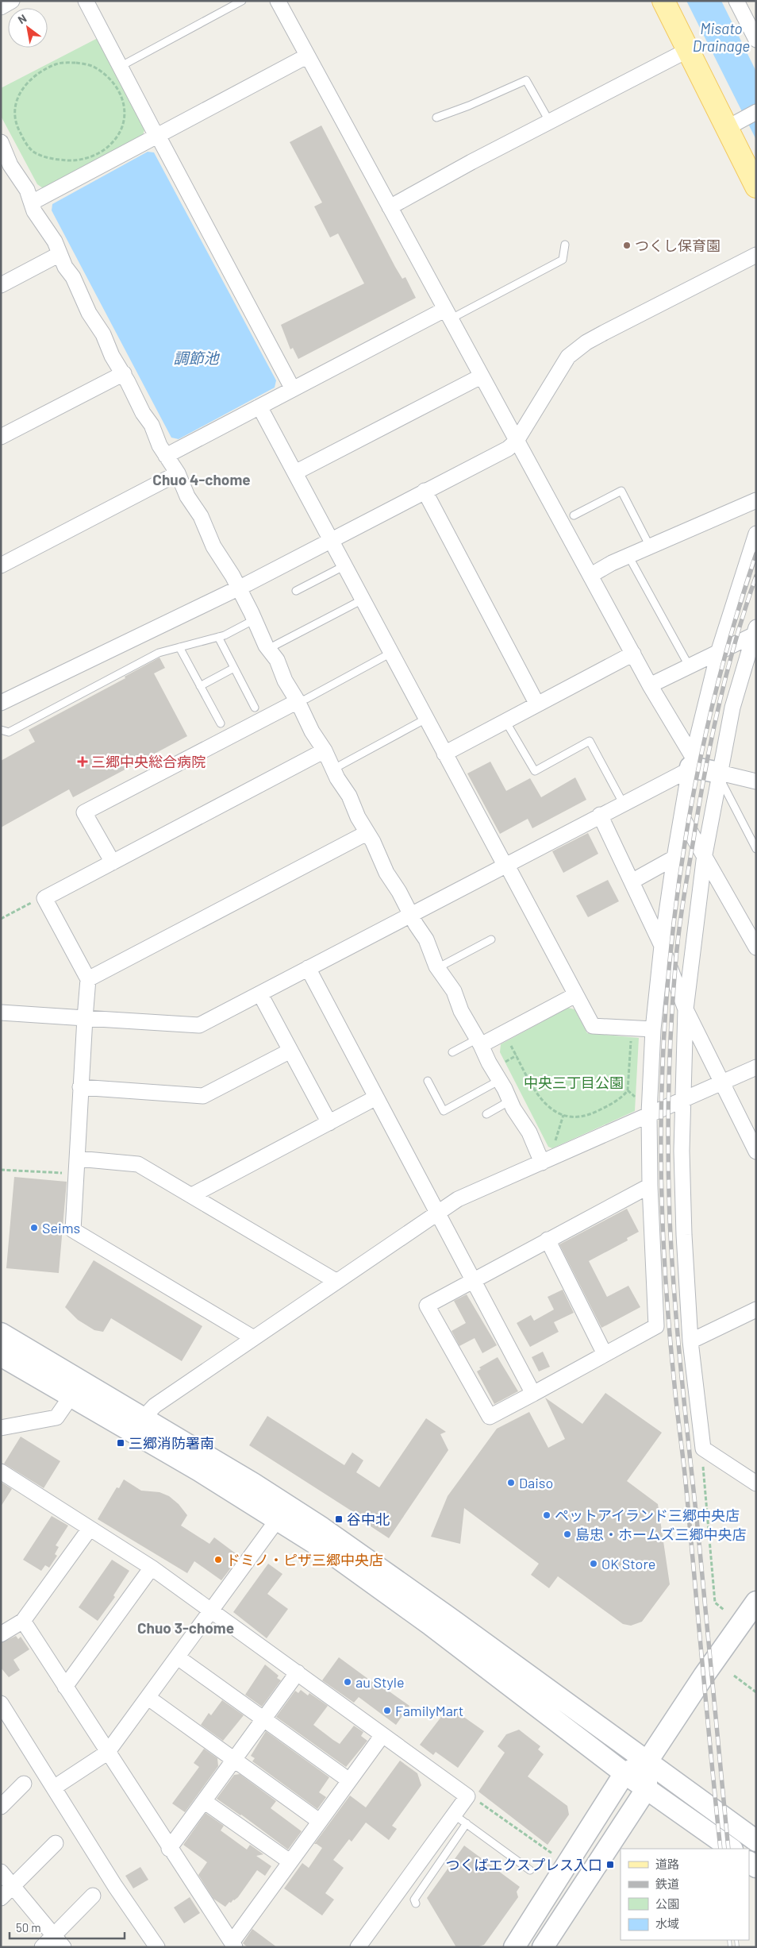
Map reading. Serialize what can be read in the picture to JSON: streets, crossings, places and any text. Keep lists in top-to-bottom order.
{
  "districts": ["Chuo 4-chome", "Chuo 3-chome"],
  "water": ["Misato Drainage", "調節池"],
  "parks": ["中央三丁目公園"],
  "places": {
    "other": [
      "つくし保育園",
      "Seims",
      "Daiso",
      "ペットアイランド三郷中央店",
      "島忠・ホームズ三郷中央店",
      "ドミノ・ピザ三郷中央店",
      "OK Store",
      "au Style",
      "FamilyMart"
    ],
    "health": ["三郷中央総合病院"],
    "transit": ["三郷消防署南", "谷中北", "つくばエクスプレス入口"]
  },
  "legend": [
    "道路",
    "鉄道",
    "公園",
    "水域"
  ],
  "scale_bar": "50 m",
  "north": "top left"
}
